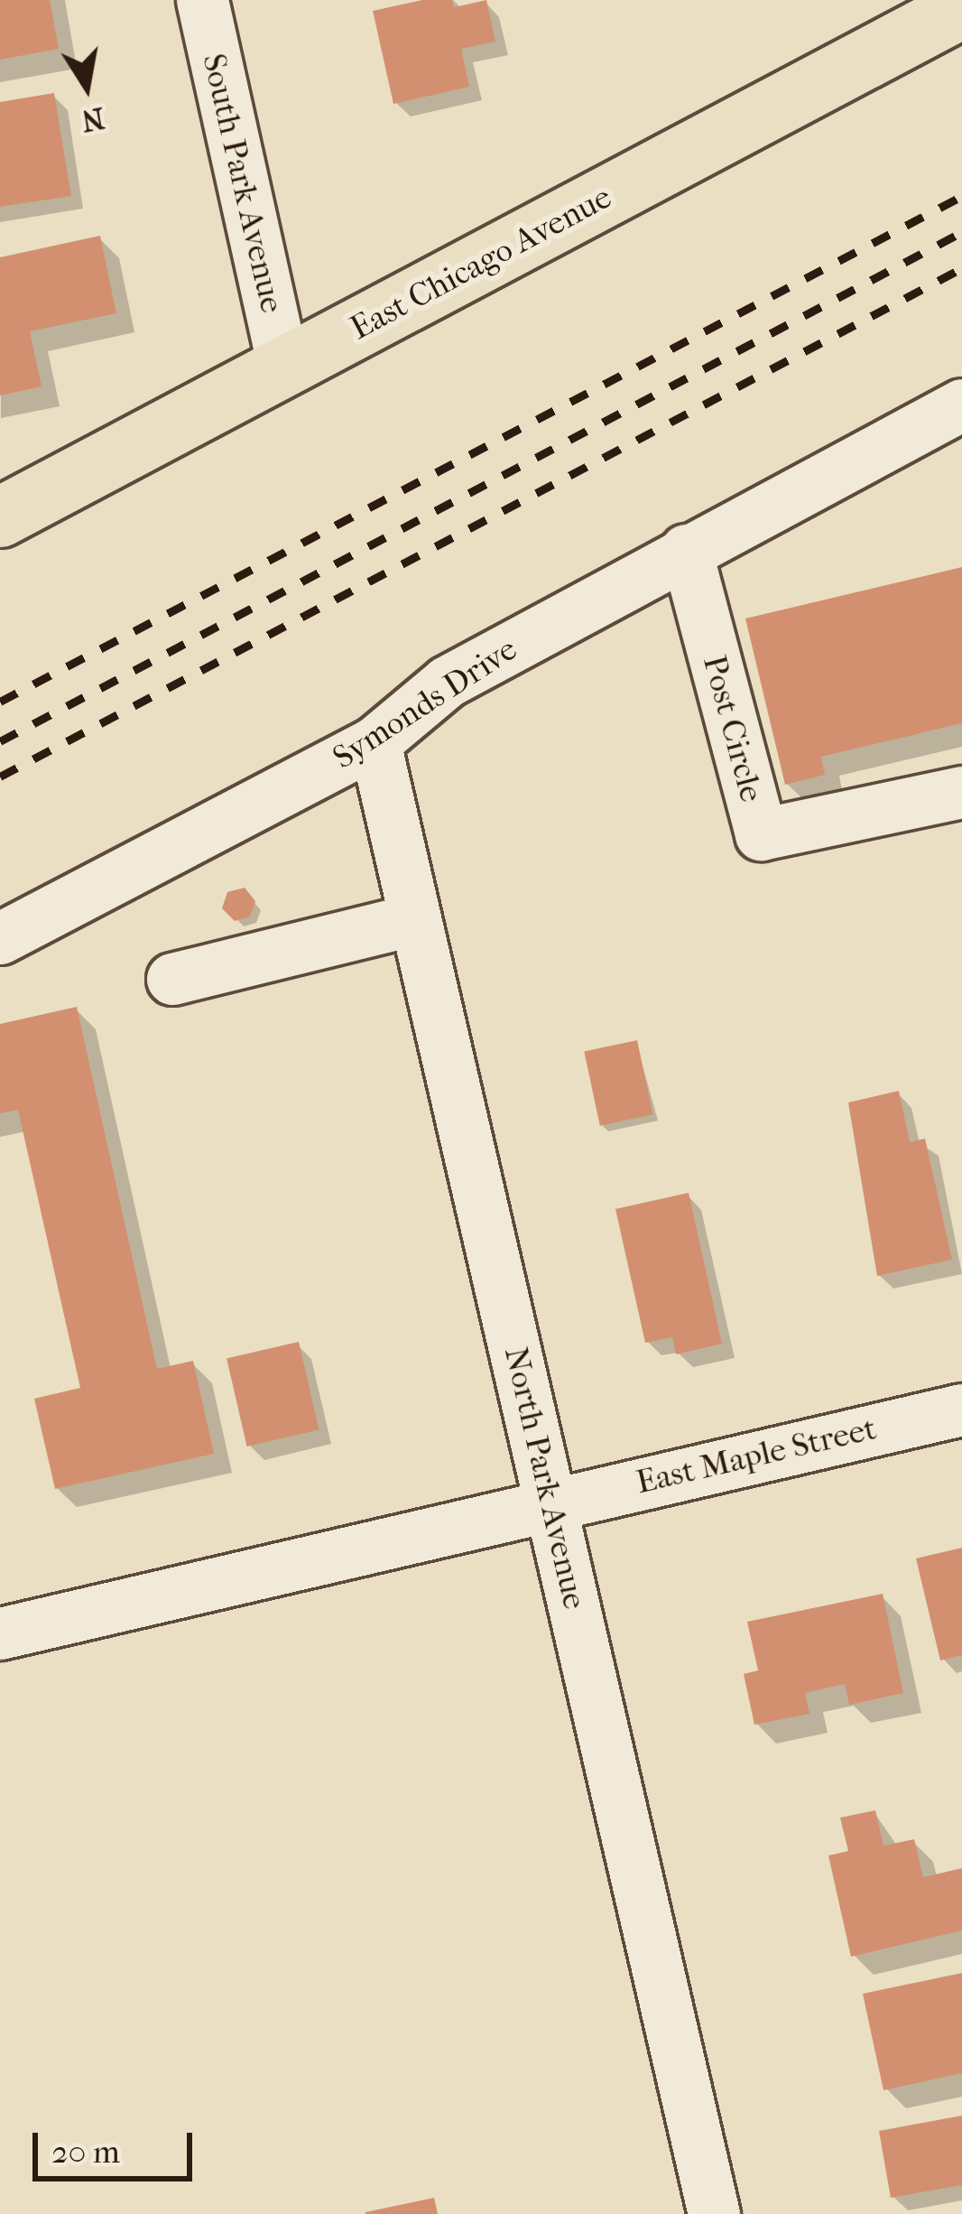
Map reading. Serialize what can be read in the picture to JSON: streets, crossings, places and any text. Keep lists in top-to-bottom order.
{
  "streets": {
    "main road": ["East Chicago Avenue"],
    "street": [
      "South Park Avenue",
      "Symonds Drive",
      "Post Circle",
      "East Maple Street",
      "North Park Avenue"
    ]
  },
  "crossings": [
    ["South Park Avenue", "East Chicago Avenue"],
    ["Symonds Drive", "Post Circle"],
    ["Symonds Drive", "North Park Avenue"],
    ["East Maple Street", "North Park Avenue"]
  ],
  "scale_bar": "20 m",
  "north": "bottom"
}
